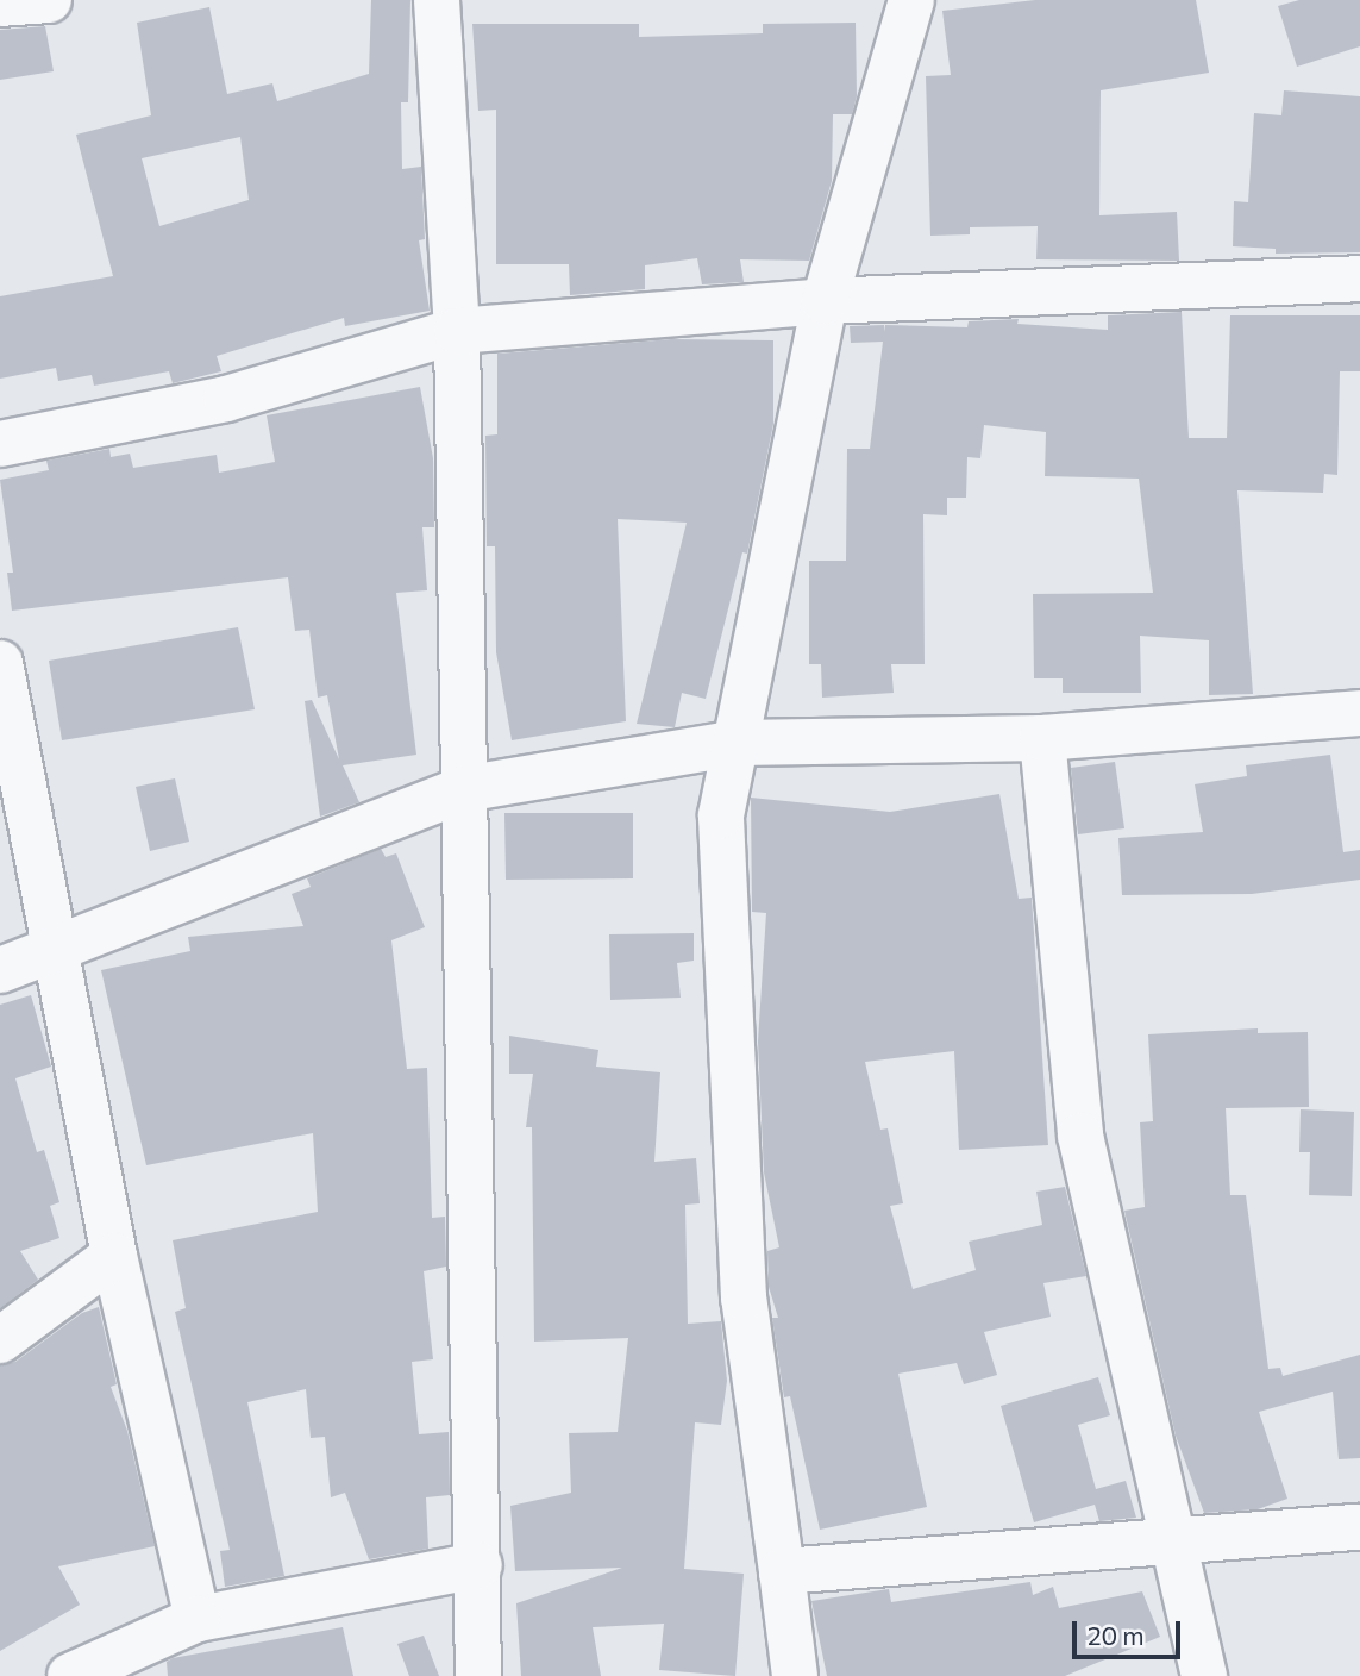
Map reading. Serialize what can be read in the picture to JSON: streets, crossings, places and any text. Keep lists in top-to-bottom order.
{
  "scale_bar": "20 m"
}
